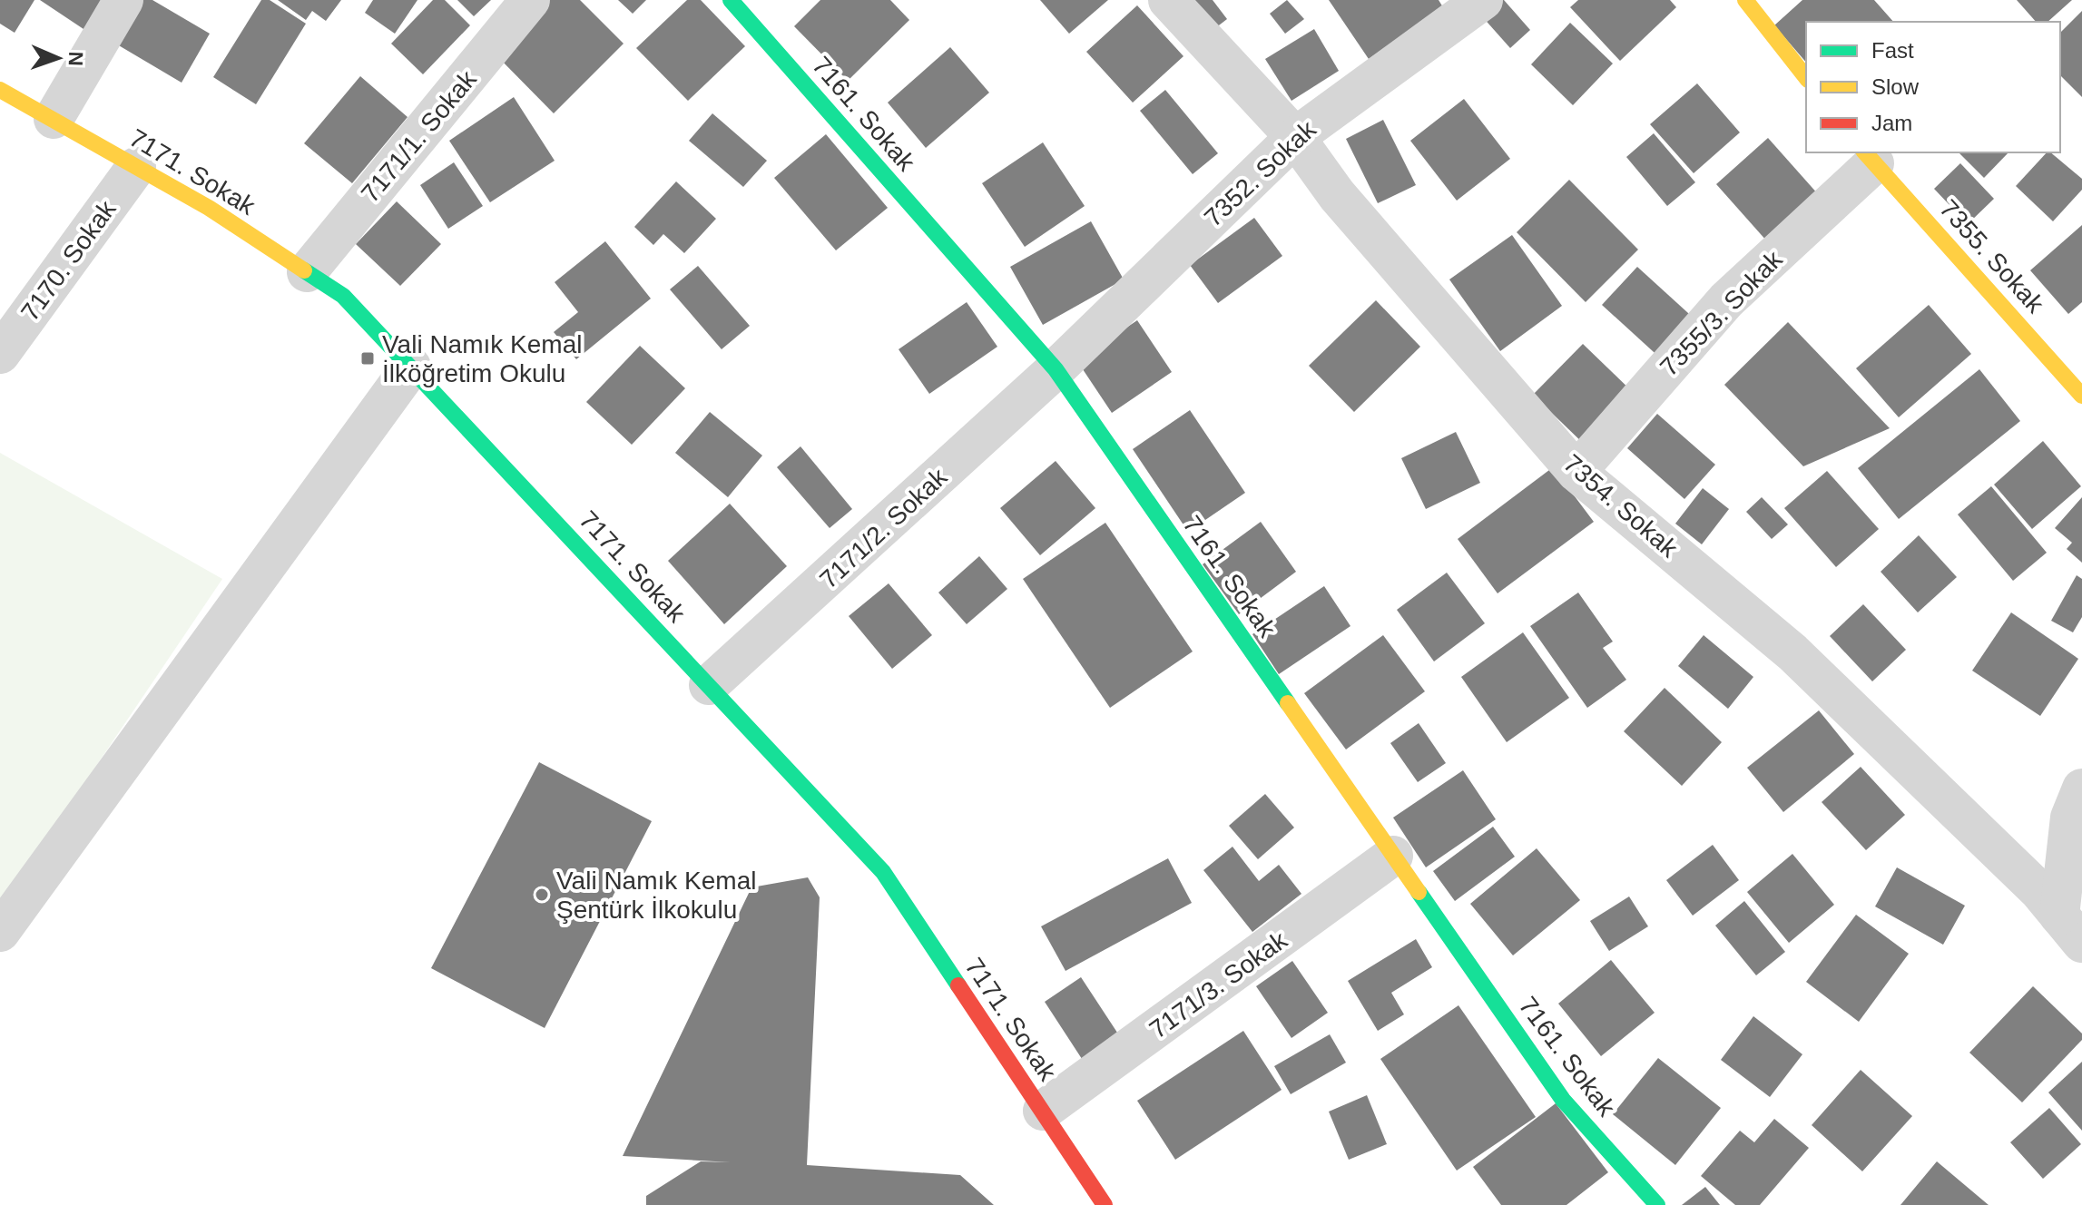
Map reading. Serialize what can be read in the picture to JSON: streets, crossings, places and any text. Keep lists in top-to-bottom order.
{
  "streets": {
    "street": [
      "7161. Sokak",
      "7171/1. Sokak",
      "7171. Sokak",
      "7352. Sokak",
      "7355. Sokak",
      "7170. Sokak",
      "7355/3. Sokak",
      "7354. Sokak",
      "7171/2. Sokak",
      "7171/3. Sokak"
    ]
  },
  "crossings": [
    ["7161. Sokak", "7352. Sokak"],
    ["7161. Sokak", "7171/2. Sokak"],
    ["7161. Sokak", "7171/3. Sokak"],
    ["7171/1. Sokak", "7171. Sokak"],
    ["7171. Sokak", "7170. Sokak"],
    ["7171. Sokak", "7171/2. Sokak"],
    ["7171. Sokak", "7171/3. Sokak"],
    ["7352. Sokak", "7354. Sokak"],
    ["7352. Sokak", "7171/2. Sokak"],
    ["7355. Sokak", "7355/3. Sokak"],
    ["7355/3. Sokak", "7354. Sokak"]
  ],
  "places": {
    "transit": ["Vali Namık Kemal İlköğretim Okulu"],
    "other": ["Vali Namık Kemal Şentürk İlkokulu"]
  },
  "legend": ["Fast", "Slow", "Jam"],
  "north": "right"
}
